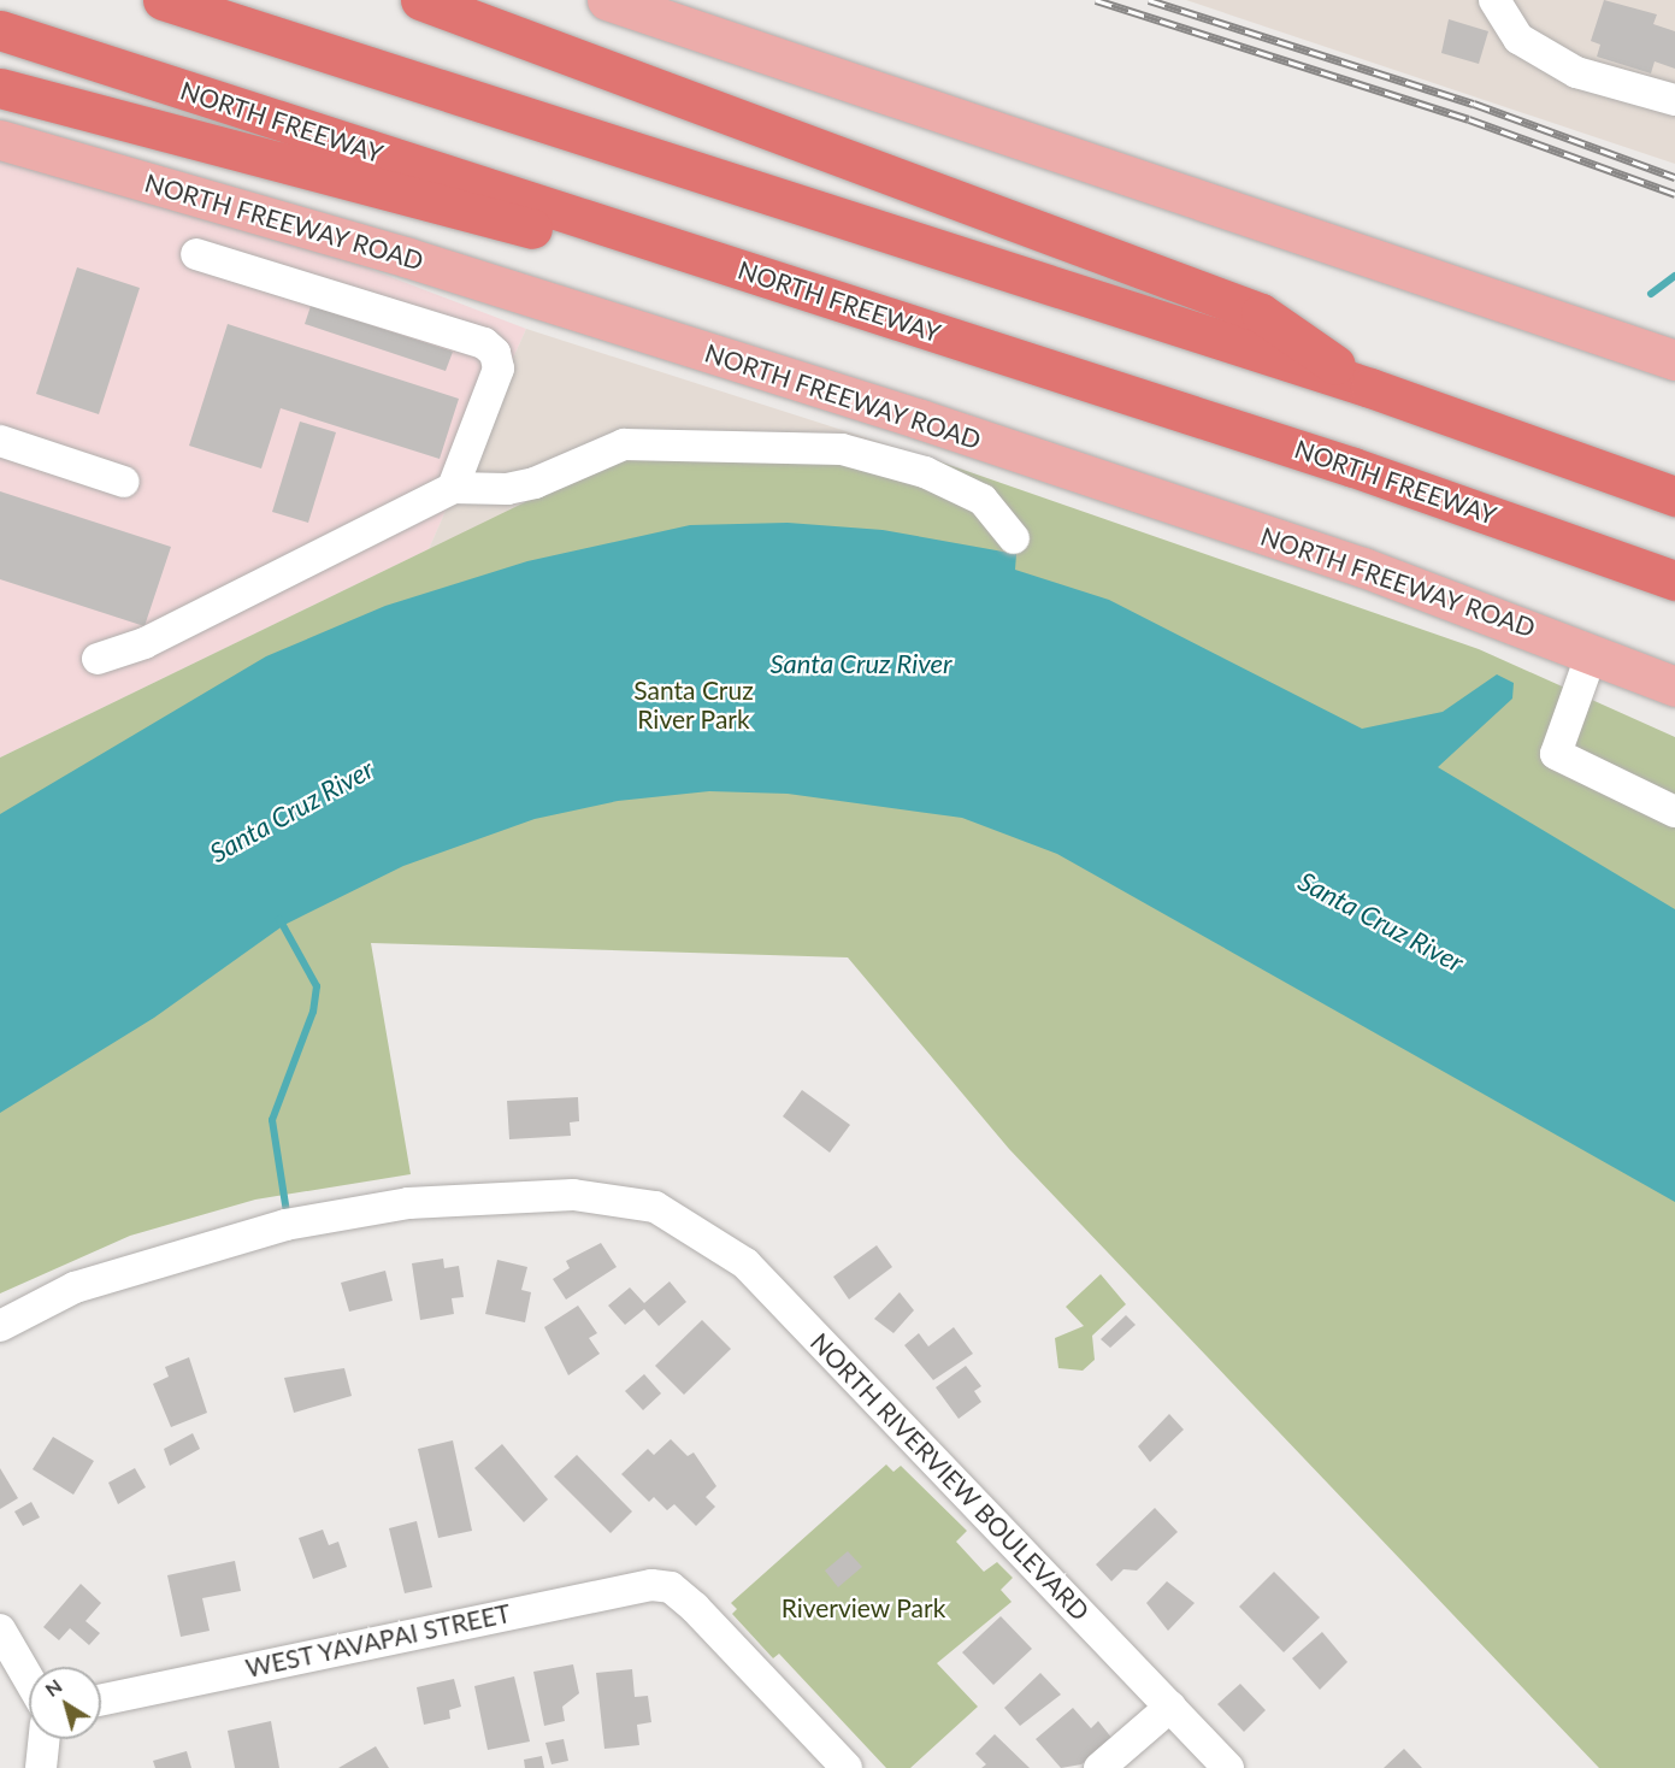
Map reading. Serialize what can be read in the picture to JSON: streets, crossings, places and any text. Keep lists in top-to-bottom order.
{
  "streets": {
    "highway": ["NORTH FREEWAY"],
    "main road": ["NORTH FREEWAY ROAD"],
    "street": ["NORTH RIVERVIEW BOULEVARD", "WEST YAVAPAI STREET"]
  },
  "water": ["Santa Cruz River"],
  "parks": ["Santa Cruz River Park", "Riverview Park"],
  "north": "top left"
}
